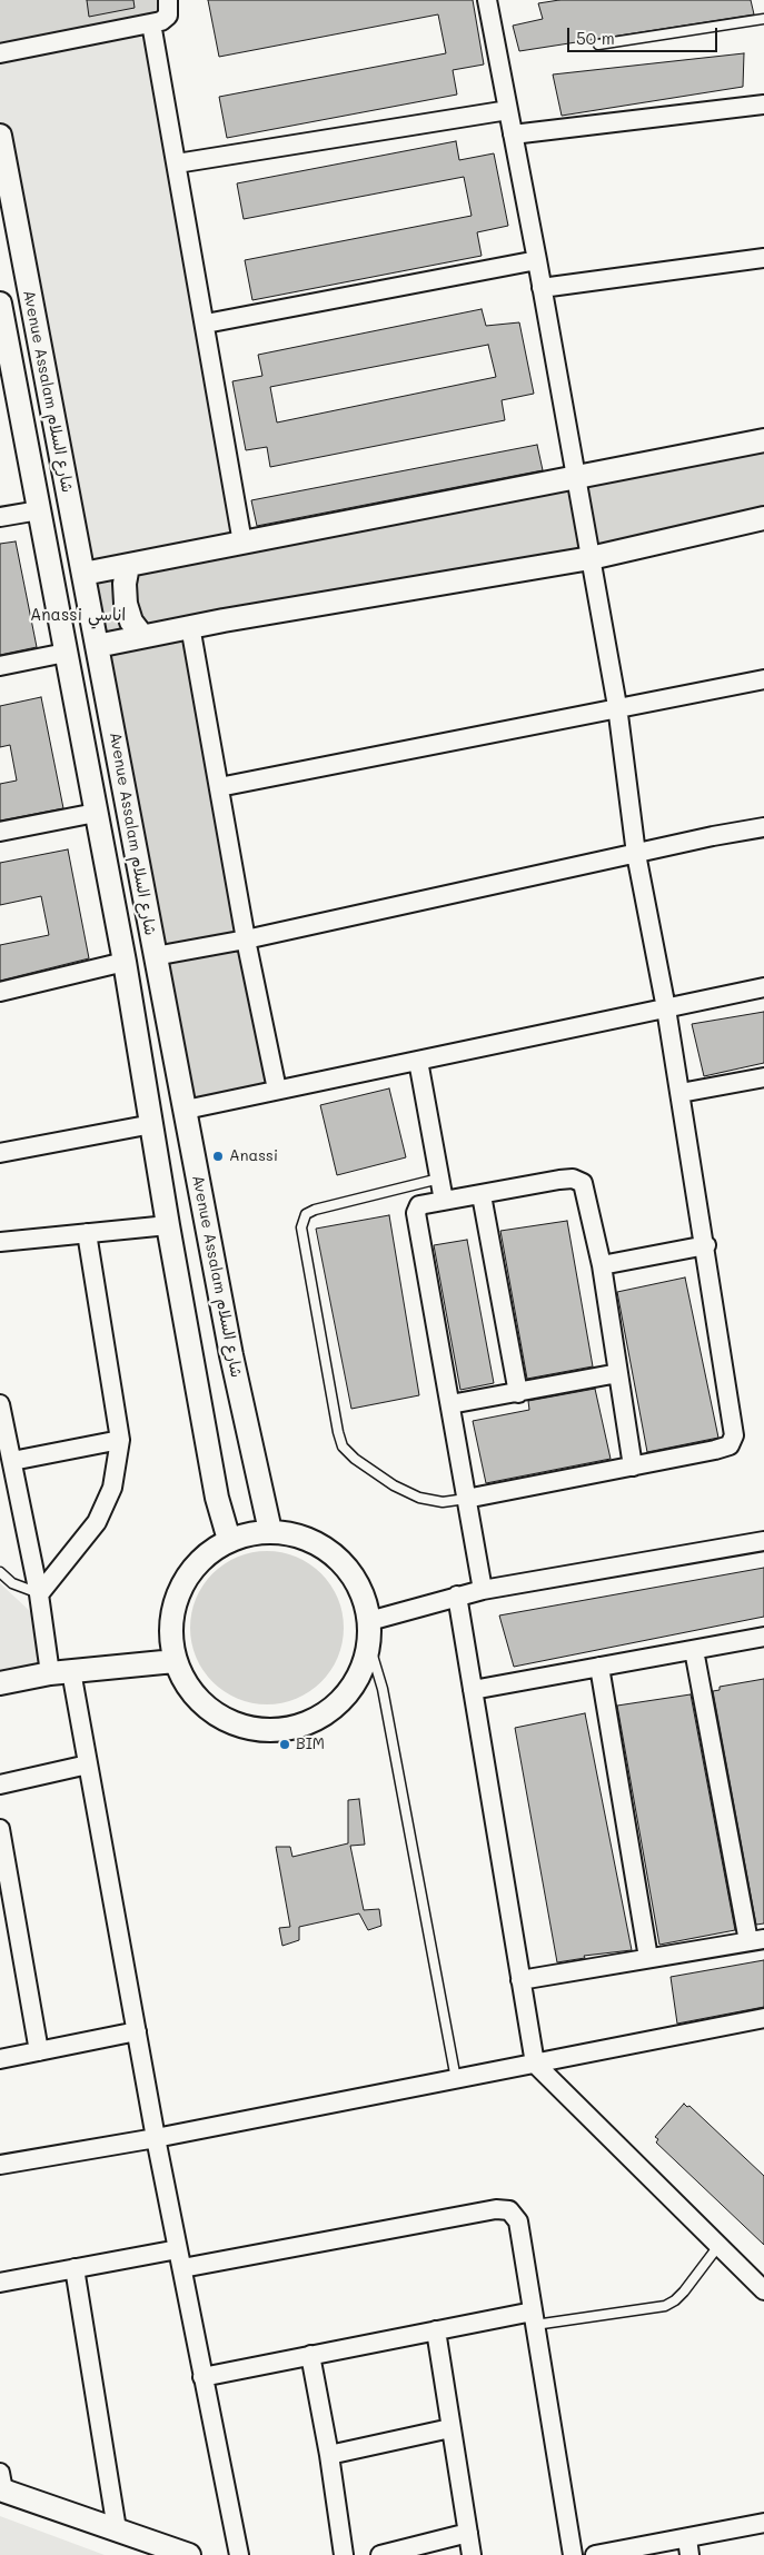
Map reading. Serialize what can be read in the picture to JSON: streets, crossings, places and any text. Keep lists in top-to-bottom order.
{
  "streets": {
    "street": ["Avenue Assalam شارع السلام"]
  },
  "districts": ["Anassi اناسي"],
  "places": ["Anassi", "BIM"],
  "scale_bar": "50 m"
}
